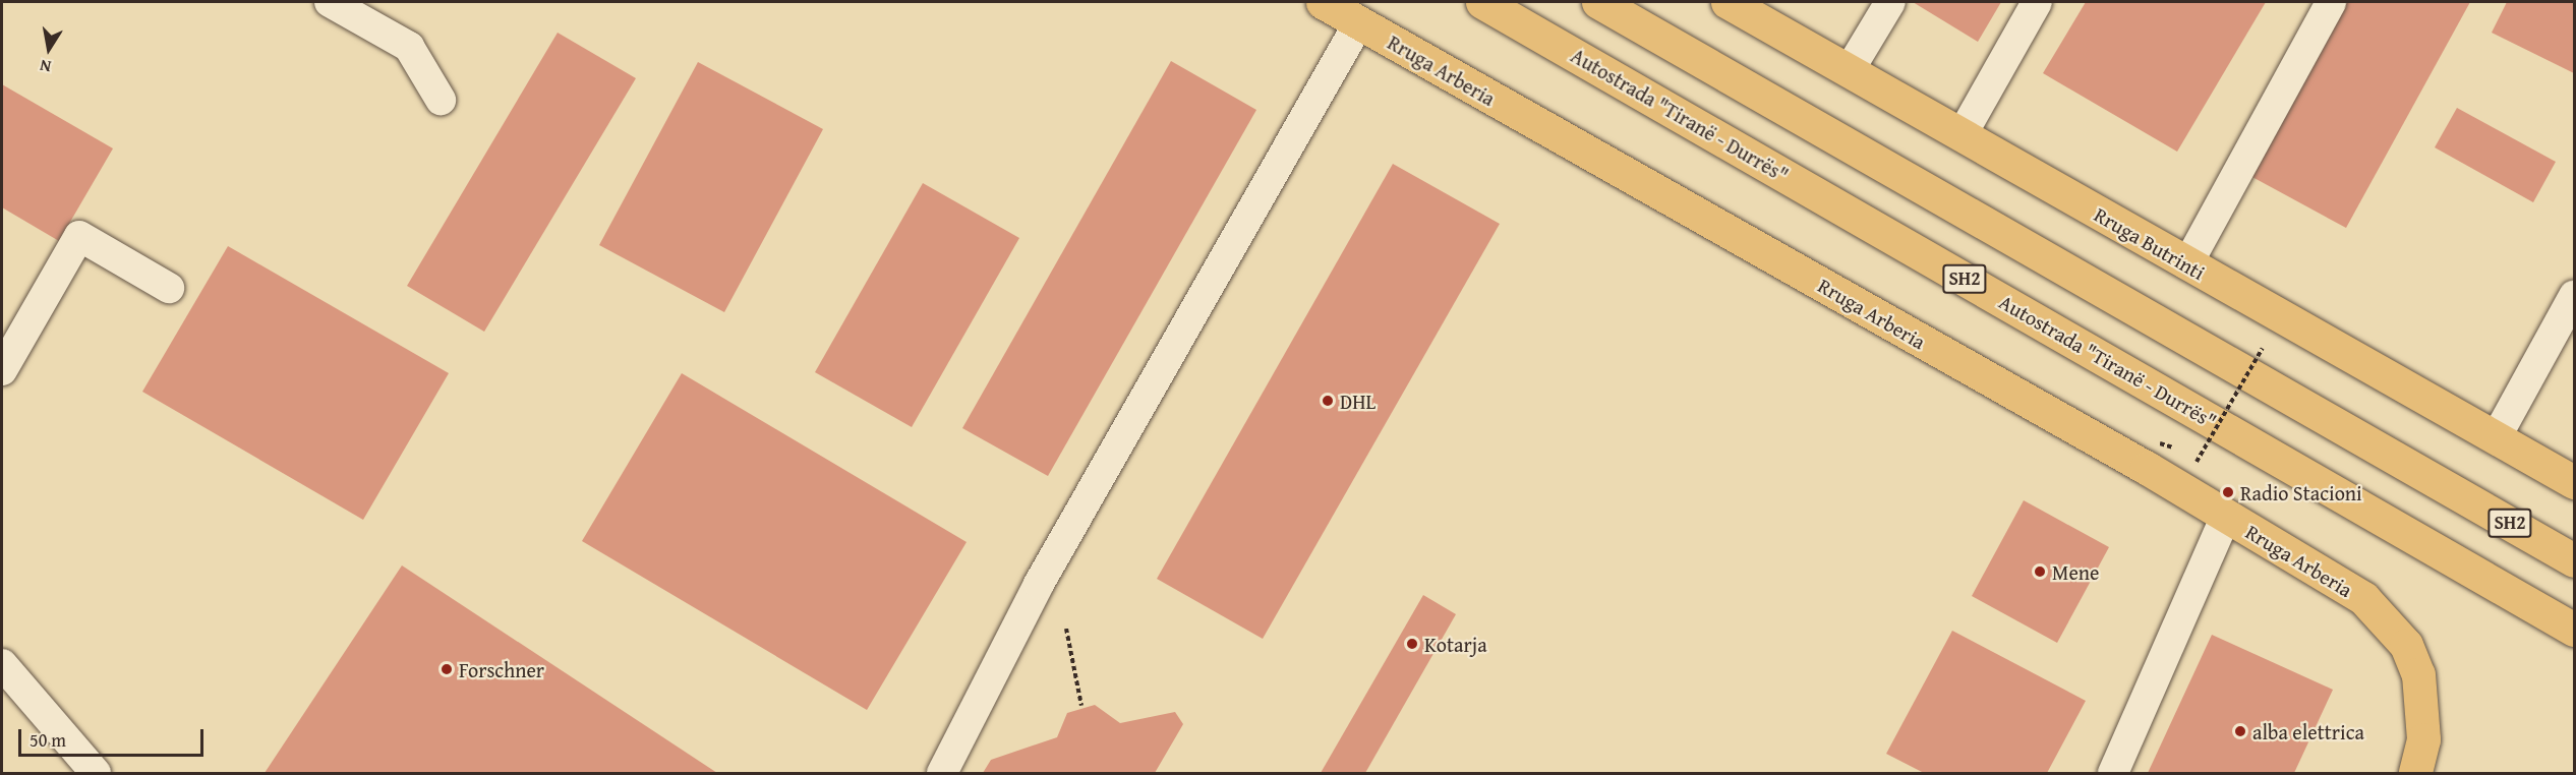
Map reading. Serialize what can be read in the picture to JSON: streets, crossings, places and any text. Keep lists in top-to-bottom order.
{
  "streets": {
    "main road": [
      "Rruga Arberia",
      "Autostrada \"Tiranë - Durrës\"",
      "Rruga Butrinti",
      "SH2"
    ]
  },
  "places": [
    "DHL",
    "Radio Stacioni",
    "Mene",
    "Kotarja",
    "Forschner",
    "alba elettrica"
  ],
  "scale_bar": "50 m",
  "north": "bottom"
}
